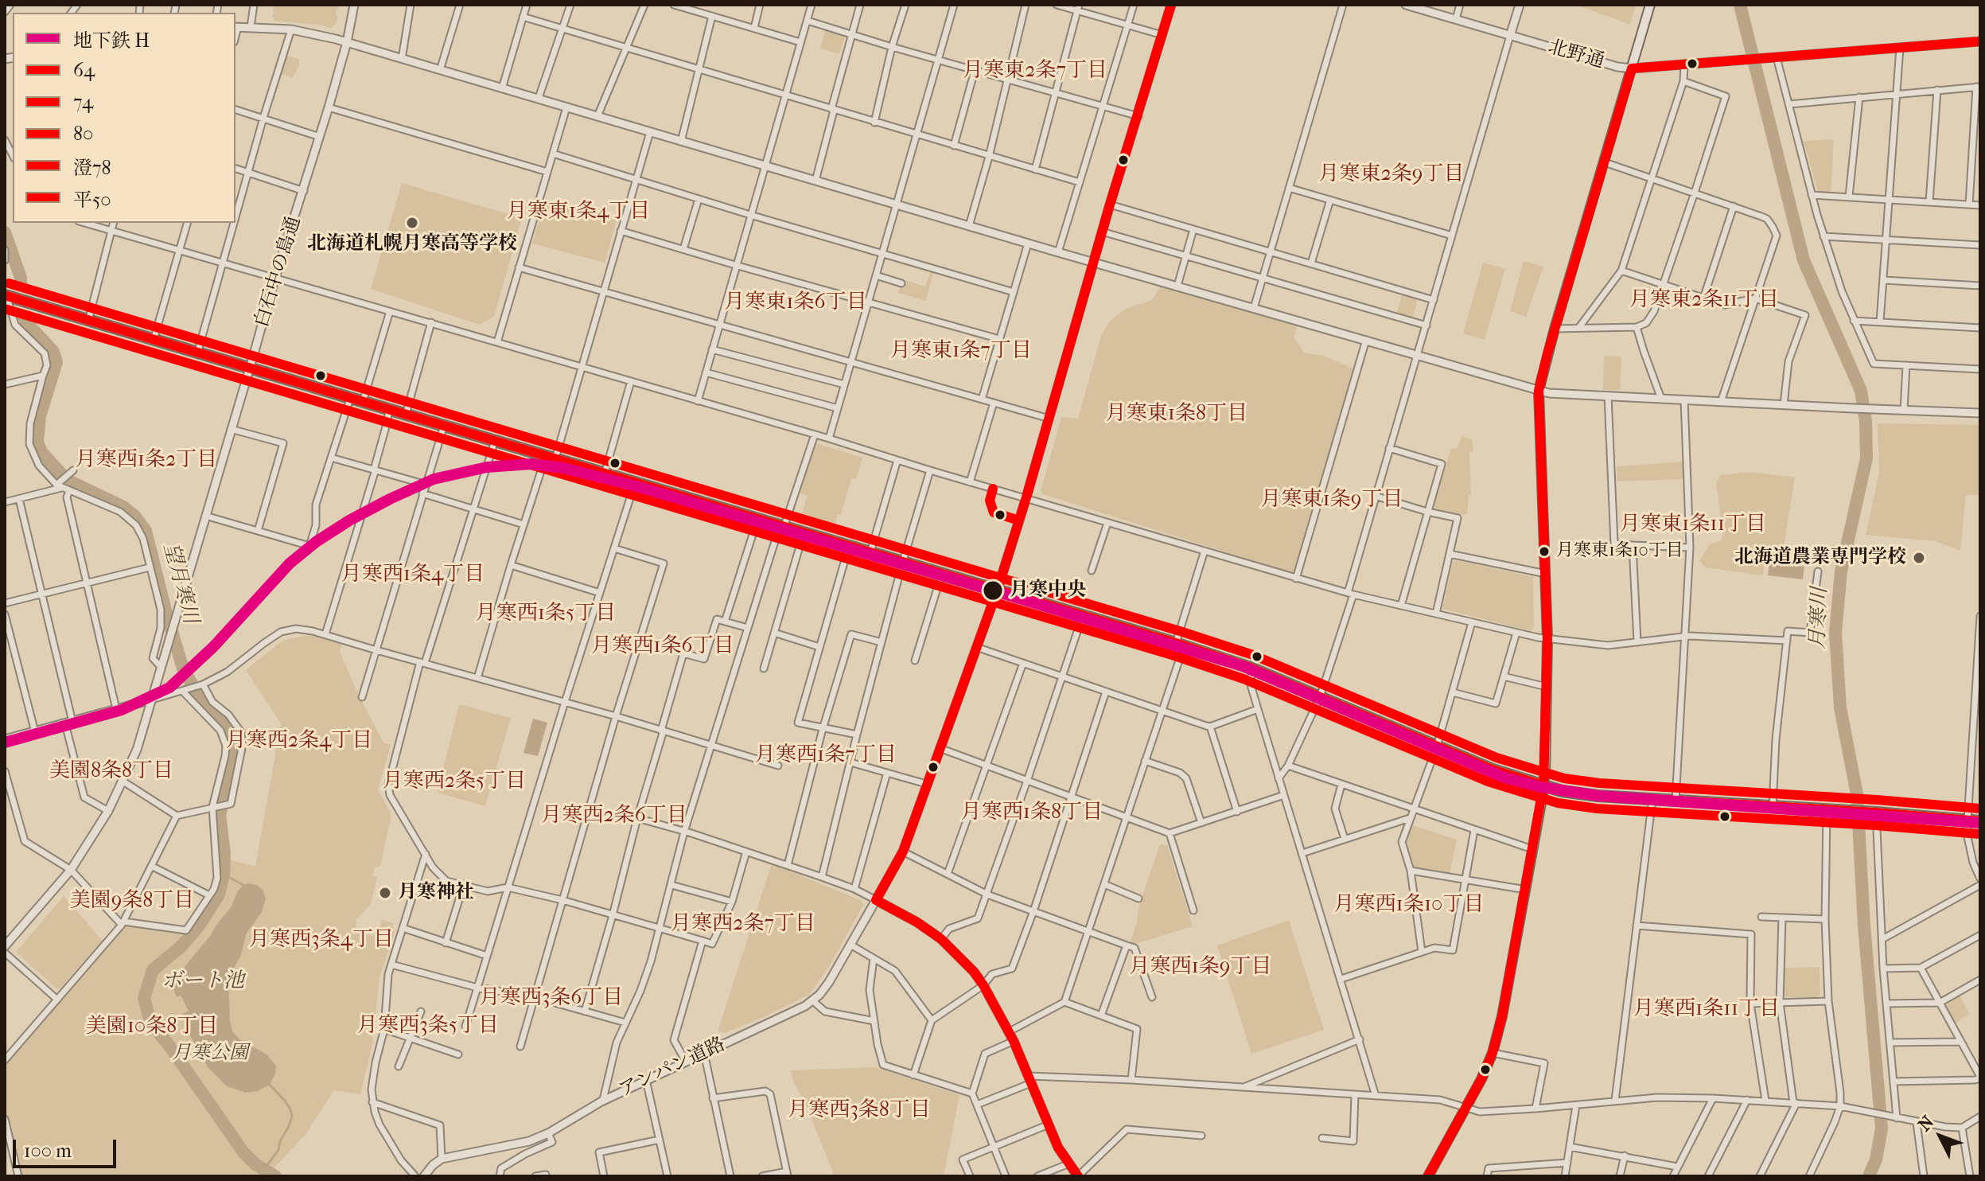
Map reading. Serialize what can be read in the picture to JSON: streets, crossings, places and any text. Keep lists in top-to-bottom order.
{
  "streets": {
    "street": ["北野通", "白石中の島通", "アンパン道路"]
  },
  "districts": [
    "月寒東2条7丁目",
    "月寒東2条9丁目",
    "月寒東1条4丁目",
    "月寒東2条11丁目",
    "月寒東1条6丁目",
    "月寒東1条7丁目",
    "月寒東1条8丁目",
    "月寒西1条2丁目",
    "月寒東1条9丁目",
    "月寒東1条11丁目",
    "月寒西1条4丁目",
    "月寒西1条5丁目",
    "月寒西1条6丁目",
    "月寒西2条4丁目",
    "月寒西1条7丁目",
    "美園8条8丁目",
    "月寒西2条5丁目",
    "月寒西1条8丁目",
    "月寒西2条6丁目",
    "美園9条8丁目",
    "月寒西1条10丁目",
    "月寒西2条7丁目",
    "月寒西3条4丁目",
    "月寒西1条9丁目",
    "月寒西3条6丁目",
    "月寒西1条11丁目",
    "月寒西3条5丁目",
    "美園10条8丁目",
    "月寒西3条8丁目"
  ],
  "water": ["望月寒川", "月寒川", "ボート池"],
  "parks": ["月寒公園"],
  "places": [
    "北海道札幌月寒高等学校",
    "月寒東1条10丁目",
    "北海道農業専門学校",
    "月寒中央",
    "月寒神社"
  ],
  "lines": [
    "transit line 澄78",
    "transit line 64",
    "transit line 80",
    "transit line 74",
    "metro line H",
    "transit line 平50"
  ],
  "legend": [
    "地下鉄 H",
    "64",
    "74",
    "80",
    "澄78",
    "平50"
  ],
  "scale_bar": "100 m",
  "north": "top left"
}
